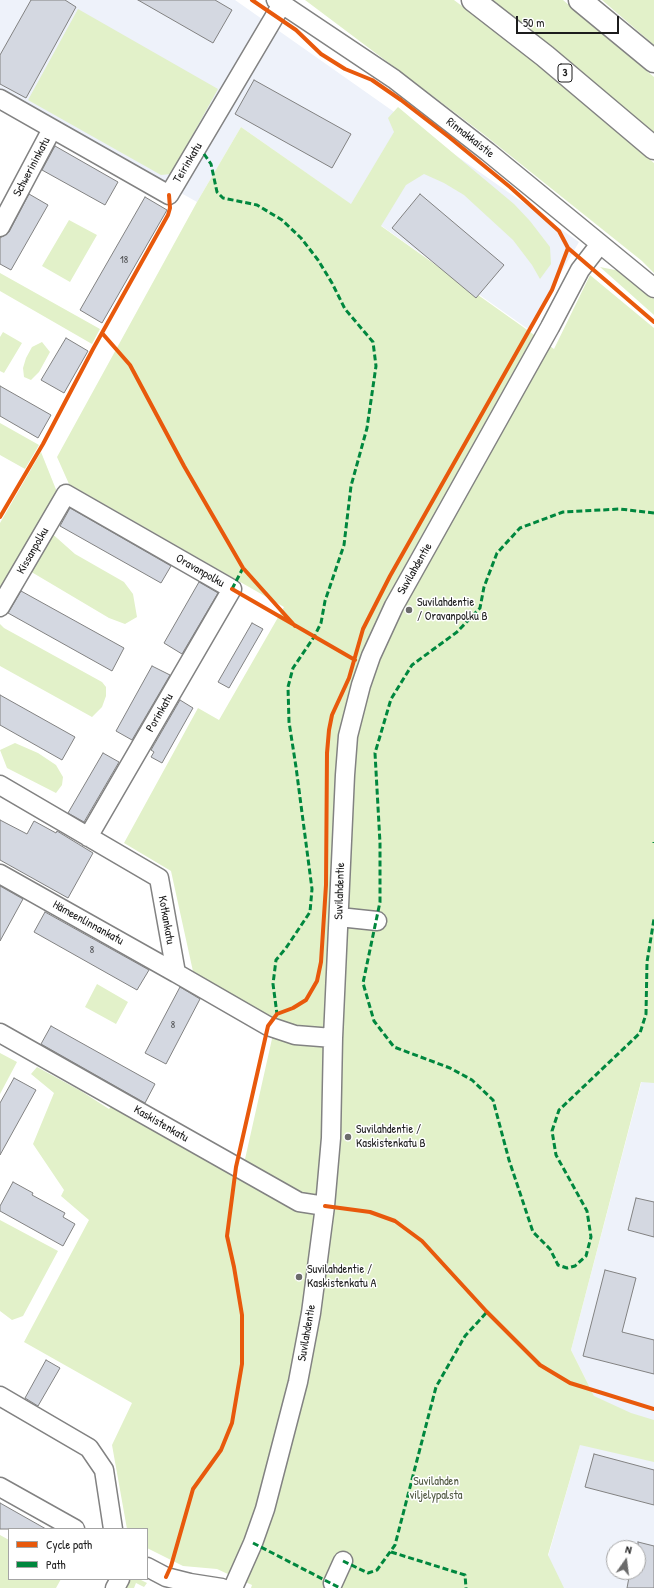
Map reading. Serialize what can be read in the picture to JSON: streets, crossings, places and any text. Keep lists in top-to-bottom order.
{
  "streets": {
    "highway": ["3"],
    "street": [
      "Rinnakkaistie",
      "Teirinkatu",
      "Schwerininkatu",
      "Kissanpolku",
      "Suvilahdentie",
      "Oravanpolku",
      "Porinkatu",
      "Kotkankatu",
      "Hämeenlinnankatu",
      "Kaskistenkatu"
    ]
  },
  "crossings": [
    ["Rinnakkaistie", "Teirinkatu"],
    ["Rinnakkaistie", "Suvilahdentie"],
    ["Teirinkatu", "Schwerininkatu"],
    ["Kissanpolku", "Oravanpolku"],
    ["Suvilahdentie", "Kaskistenkatu"],
    ["Oravanpolku", "Porinkatu"],
    ["Porinkatu", "Kotkankatu"],
    ["Kotkankatu", "Hämeenlinnankatu"]
  ],
  "parks": ["Suvilahden viljelypalsta"],
  "places": ["Suvilahdentie / Oravanpolku B", "Suvilahdentie / Kaskistenkatu B", "Suvilahdentie / Kaskistenkatu A"],
  "house_numbers": ["18", "8", "8"],
  "legend": ["Cycle path", "Path"],
  "scale_bar": "50 m",
  "north": "top"
}
